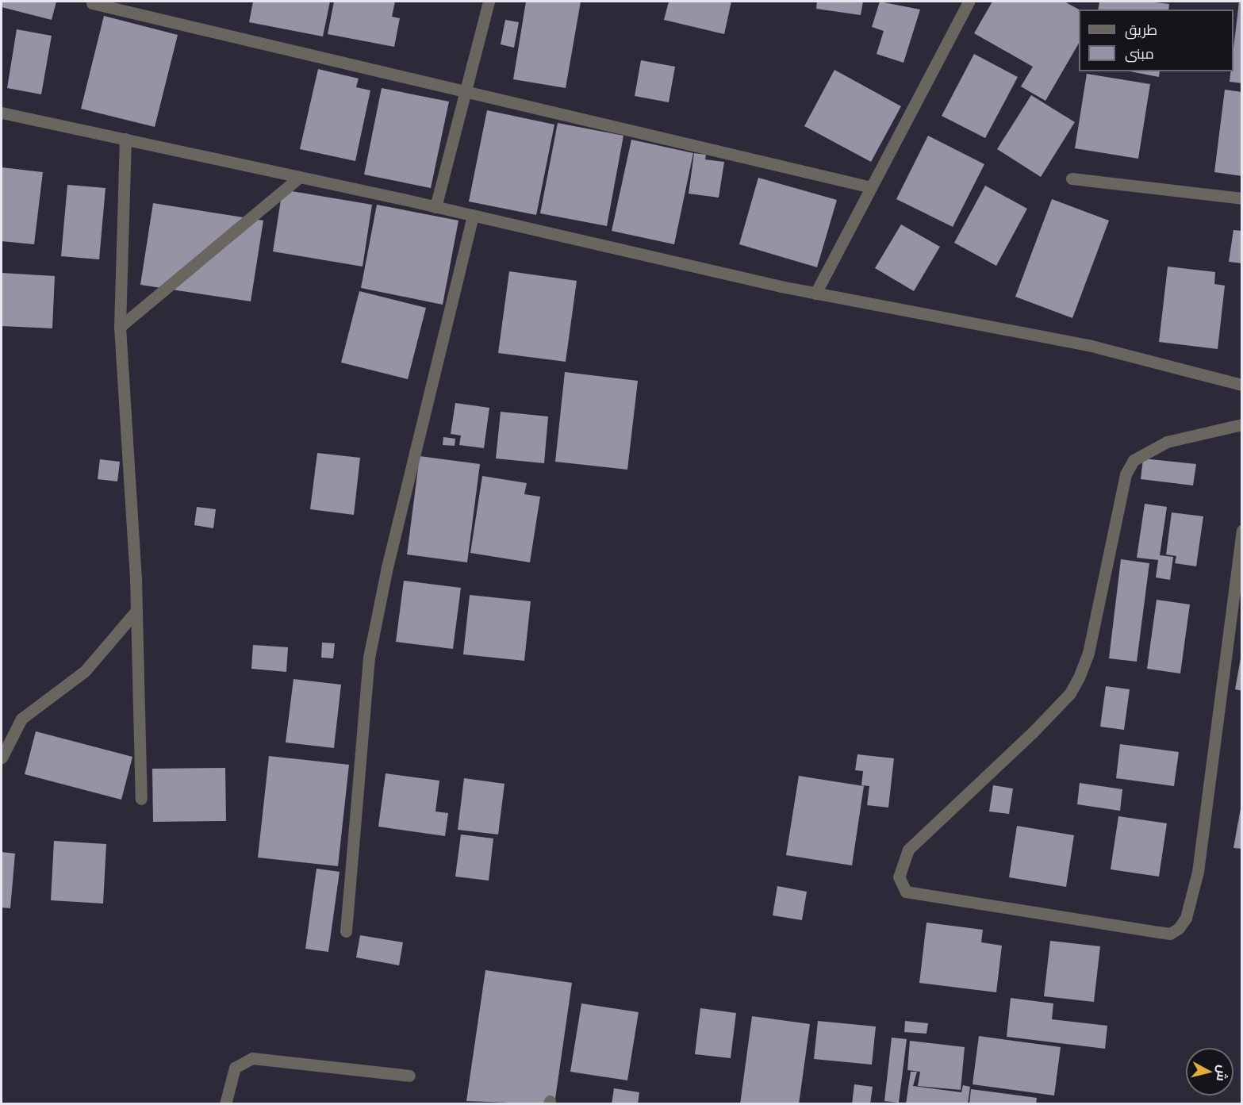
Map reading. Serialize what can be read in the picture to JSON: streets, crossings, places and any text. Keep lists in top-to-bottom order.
{
  "legend": ["طريق", "مبنى"],
  "north": "right"
}
